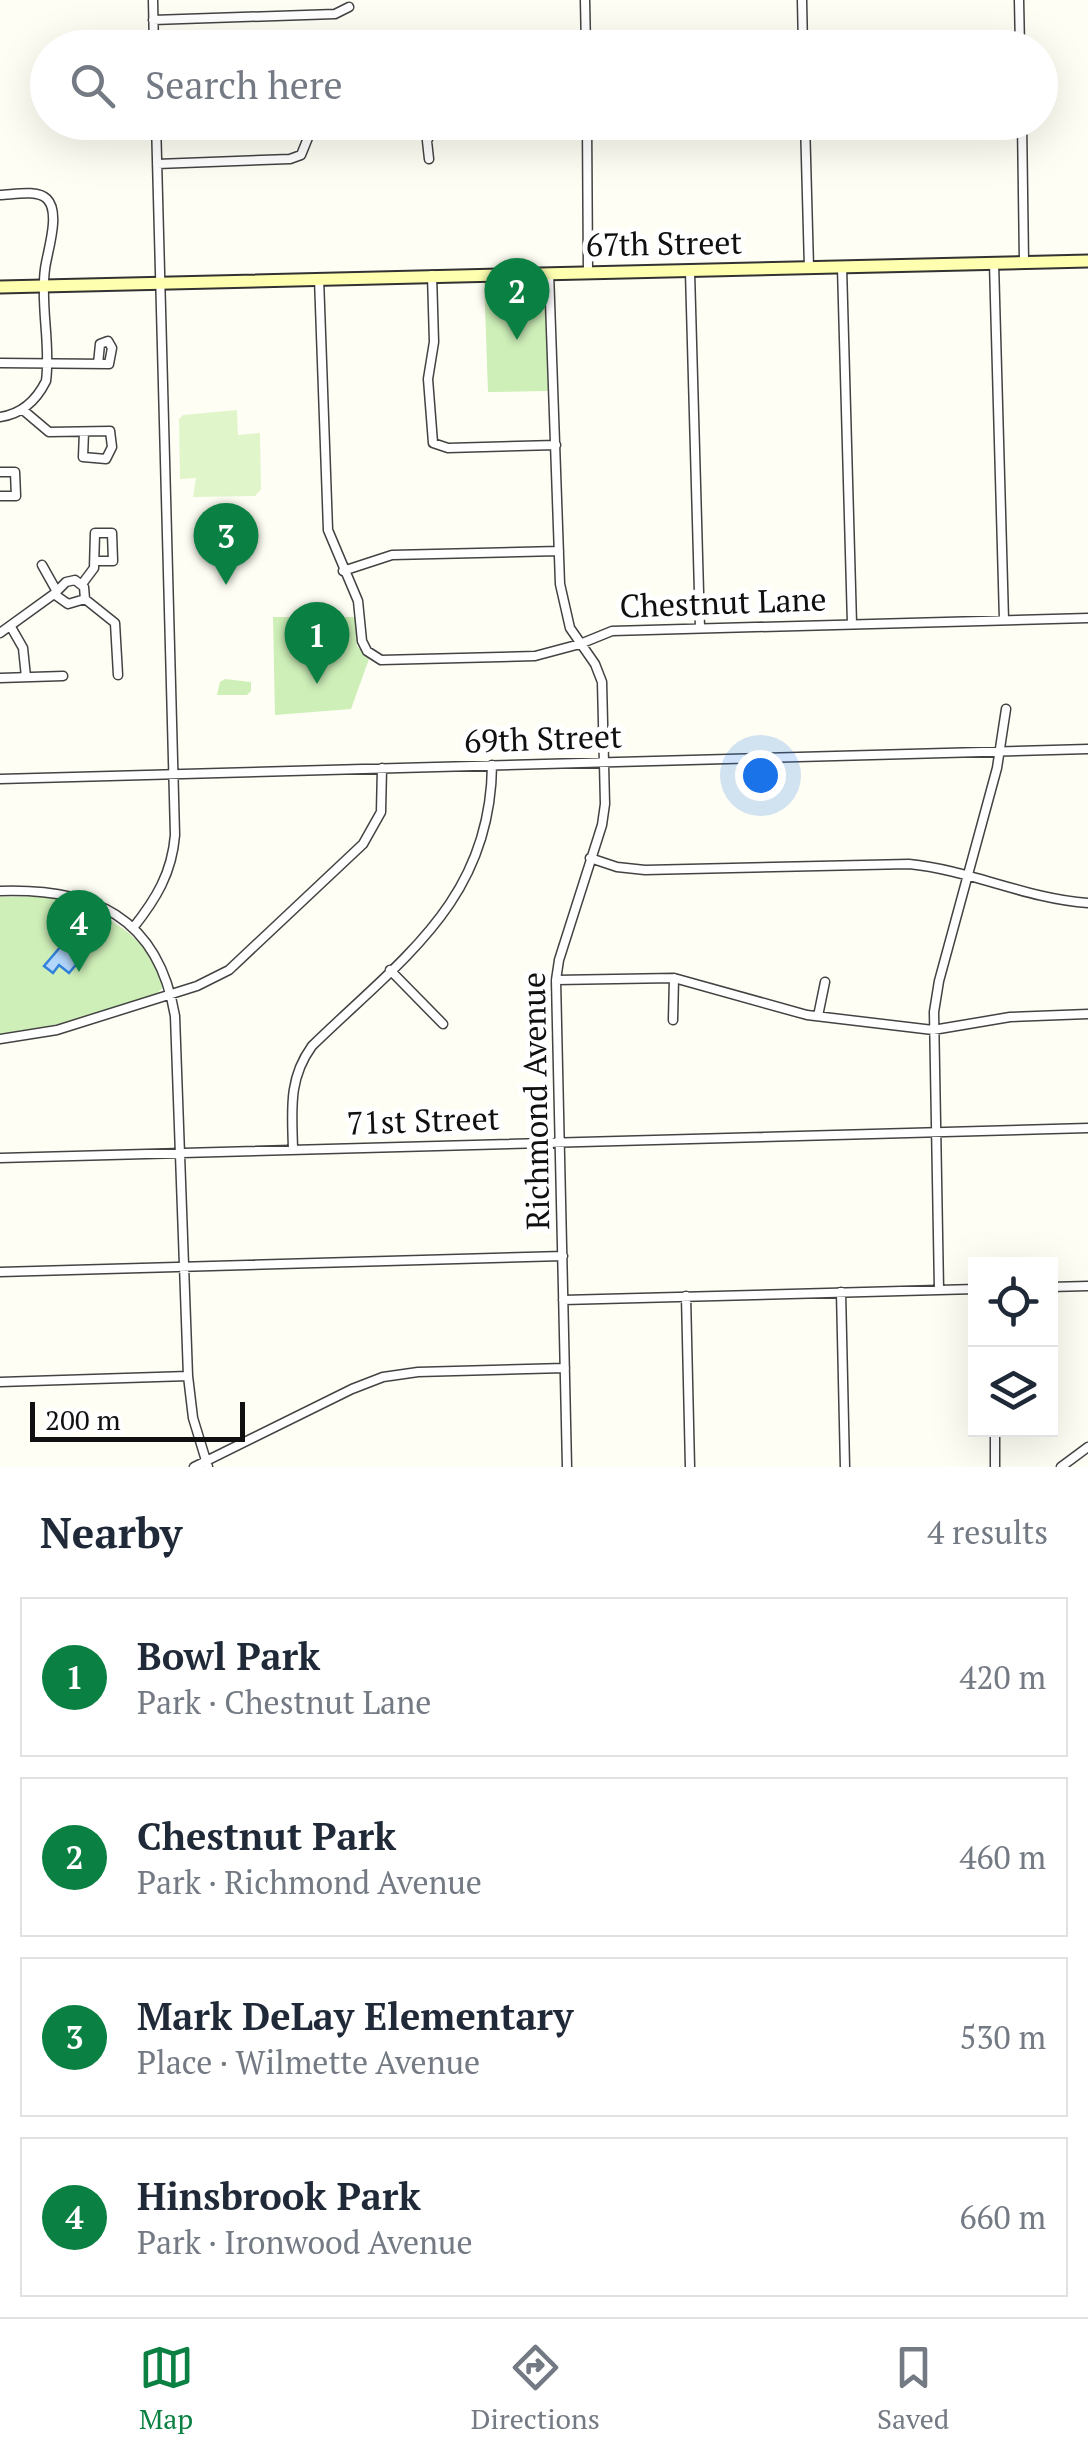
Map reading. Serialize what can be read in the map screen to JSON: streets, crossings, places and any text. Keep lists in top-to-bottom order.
{
  "streets": {
    "street": [
      "67th Street",
      "Chestnut Lane",
      "69th Street",
      "Richmond Avenue",
      "71st Street"
    ]
  },
  "crossings": [
    ["67th Street", "Richmond Avenue"],
    ["Chestnut Lane", "Richmond Avenue"],
    ["69th Street", "Richmond Avenue"],
    ["Richmond Avenue", "71st Street"]
  ],
  "scale_bar": "200 m",
  "page": {
    "search": "Search here",
    "pins": [
      "2",
      "3",
      "1",
      "4"
    ],
    "scale": "200 m",
    "heading": ["Nearby", "4 results"],
    "list": [
      {
        "mark": "1",
        "name": "Bowl Park",
        "note": "Park · Chestnut Lane",
        "value": "420 m"
      },
      {
        "mark": "2",
        "name": "Chestnut Park",
        "note": "Park · Richmond Avenue",
        "value": "460 m"
      },
      {
        "mark": "3",
        "name": "Mark DeLay Elementary",
        "note": "Place · Wilmette Avenue",
        "value": "530 m"
      },
      {
        "mark": "4",
        "name": "Hinsbrook Park",
        "note": "Park · Ironwood Avenue",
        "value": "660 m"
      }
    ],
    "nav": ["Map", "Directions", "Saved"]
  }
}
